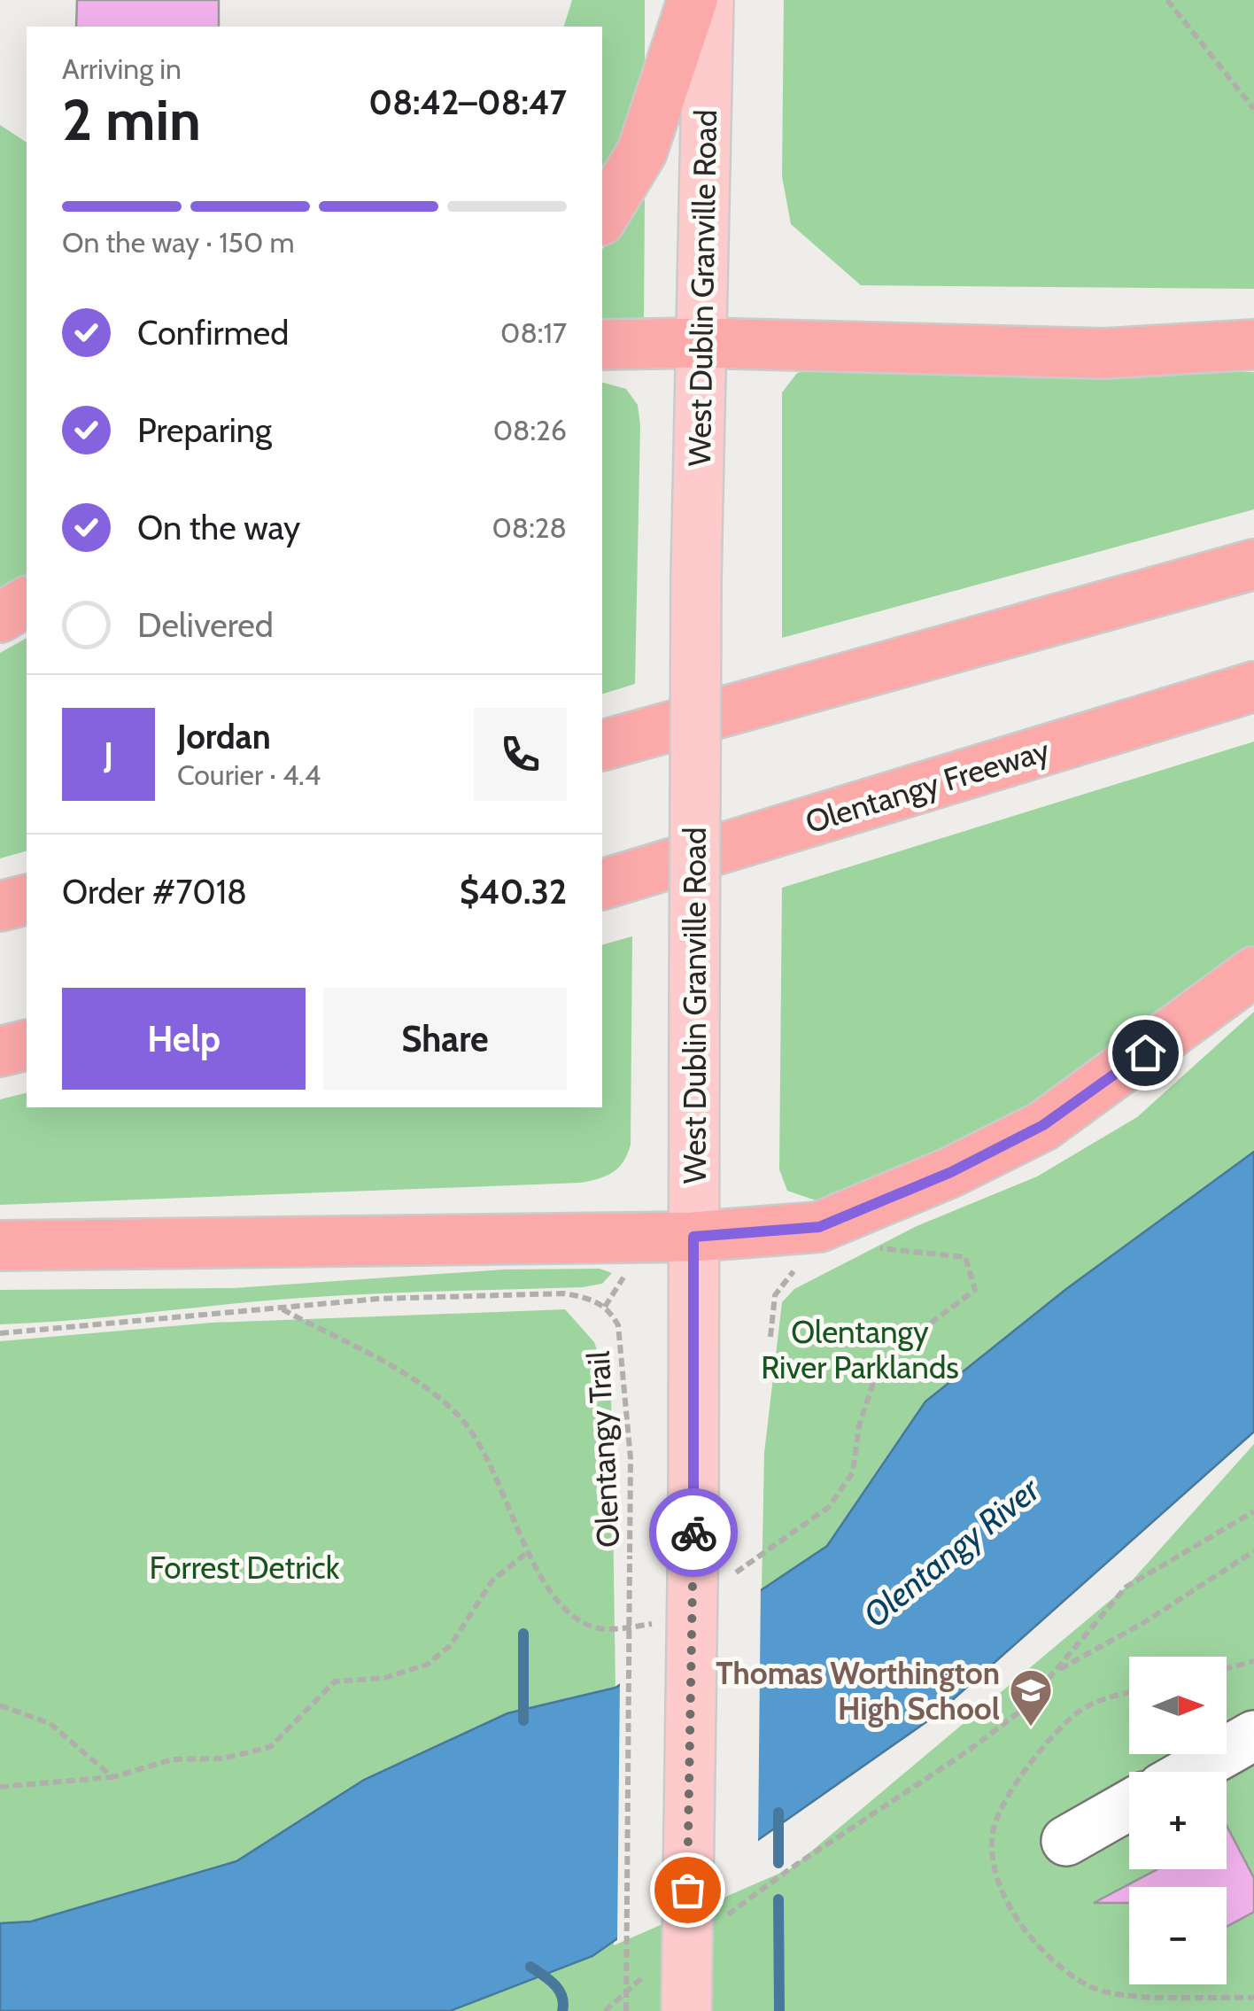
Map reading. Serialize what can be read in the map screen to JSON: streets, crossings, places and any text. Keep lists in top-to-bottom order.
{
  "streets": {
    "highway": ["Olentangy Freeway"],
    "main road": ["West Dublin Granville Road"],
    "path": ["Olentangy Trail"]
  },
  "water": ["Olentangy River"],
  "parks": ["Olentangy River Parklands", "Forrest Detrick"],
  "places": {
    "school or university": ["Thomas Worthington High School"]
  },
  "north": "right",
  "page": {
    "heading": ["2 min", "Arriving in", "08:42–08:47"],
    "panel": [
      "Jordan",
      "Courier · 4.4",
      "Order #7018",
      "$40.32"
    ],
    "bar": "On the way · 150 m",
    "list": [
      ["Confirmed", "08:17"],
      ["Preparing", "08:26"],
      ["On the way", "08:28"],
      "Delivered"
    ],
    "round": "J",
    "buttons": ["Help", "Share"],
    "map_buttons": ["+", "−"]
  }
}
